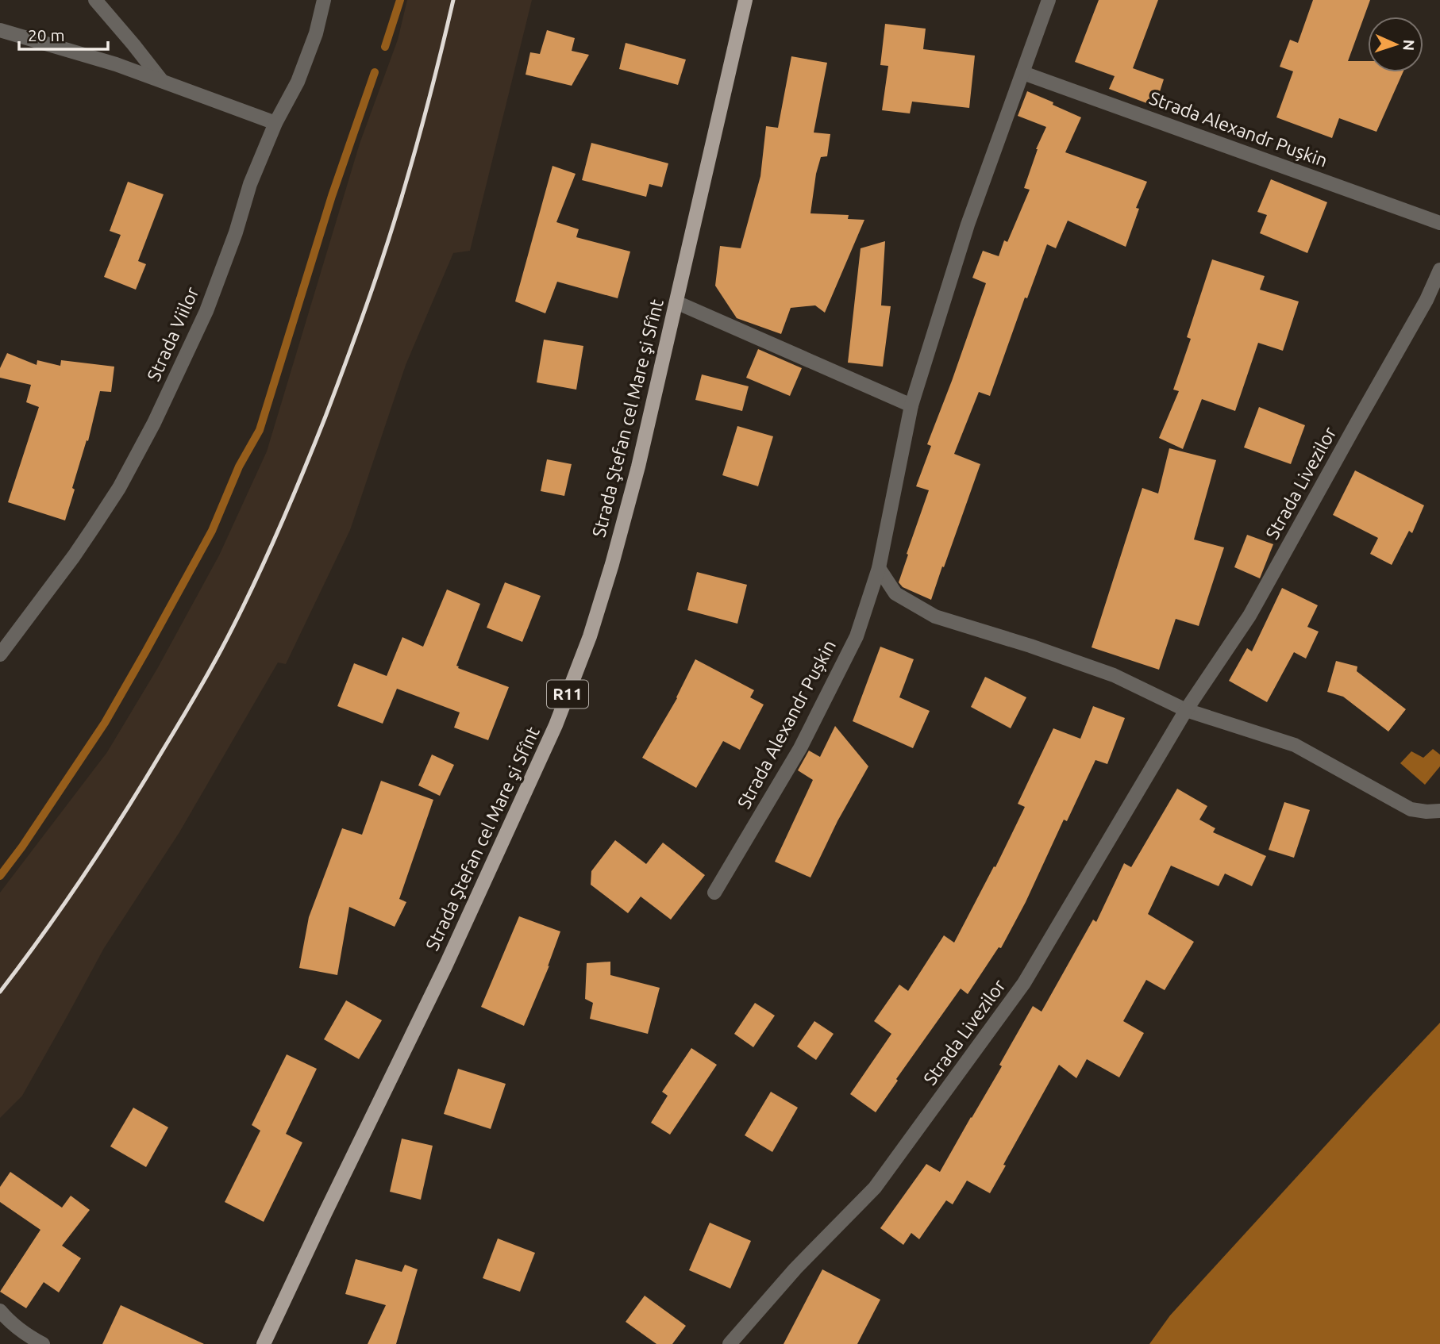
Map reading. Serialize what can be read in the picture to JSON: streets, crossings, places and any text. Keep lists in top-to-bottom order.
{
  "streets": {
    "main road": ["Strada Ştefan cel Mare şi Sfînt", "R11"],
    "street": ["Strada Alexandr Pușkin", "Strada Viilor", "Strada Livezilor"]
  },
  "scale_bar": "20 m",
  "north": "right"
}
